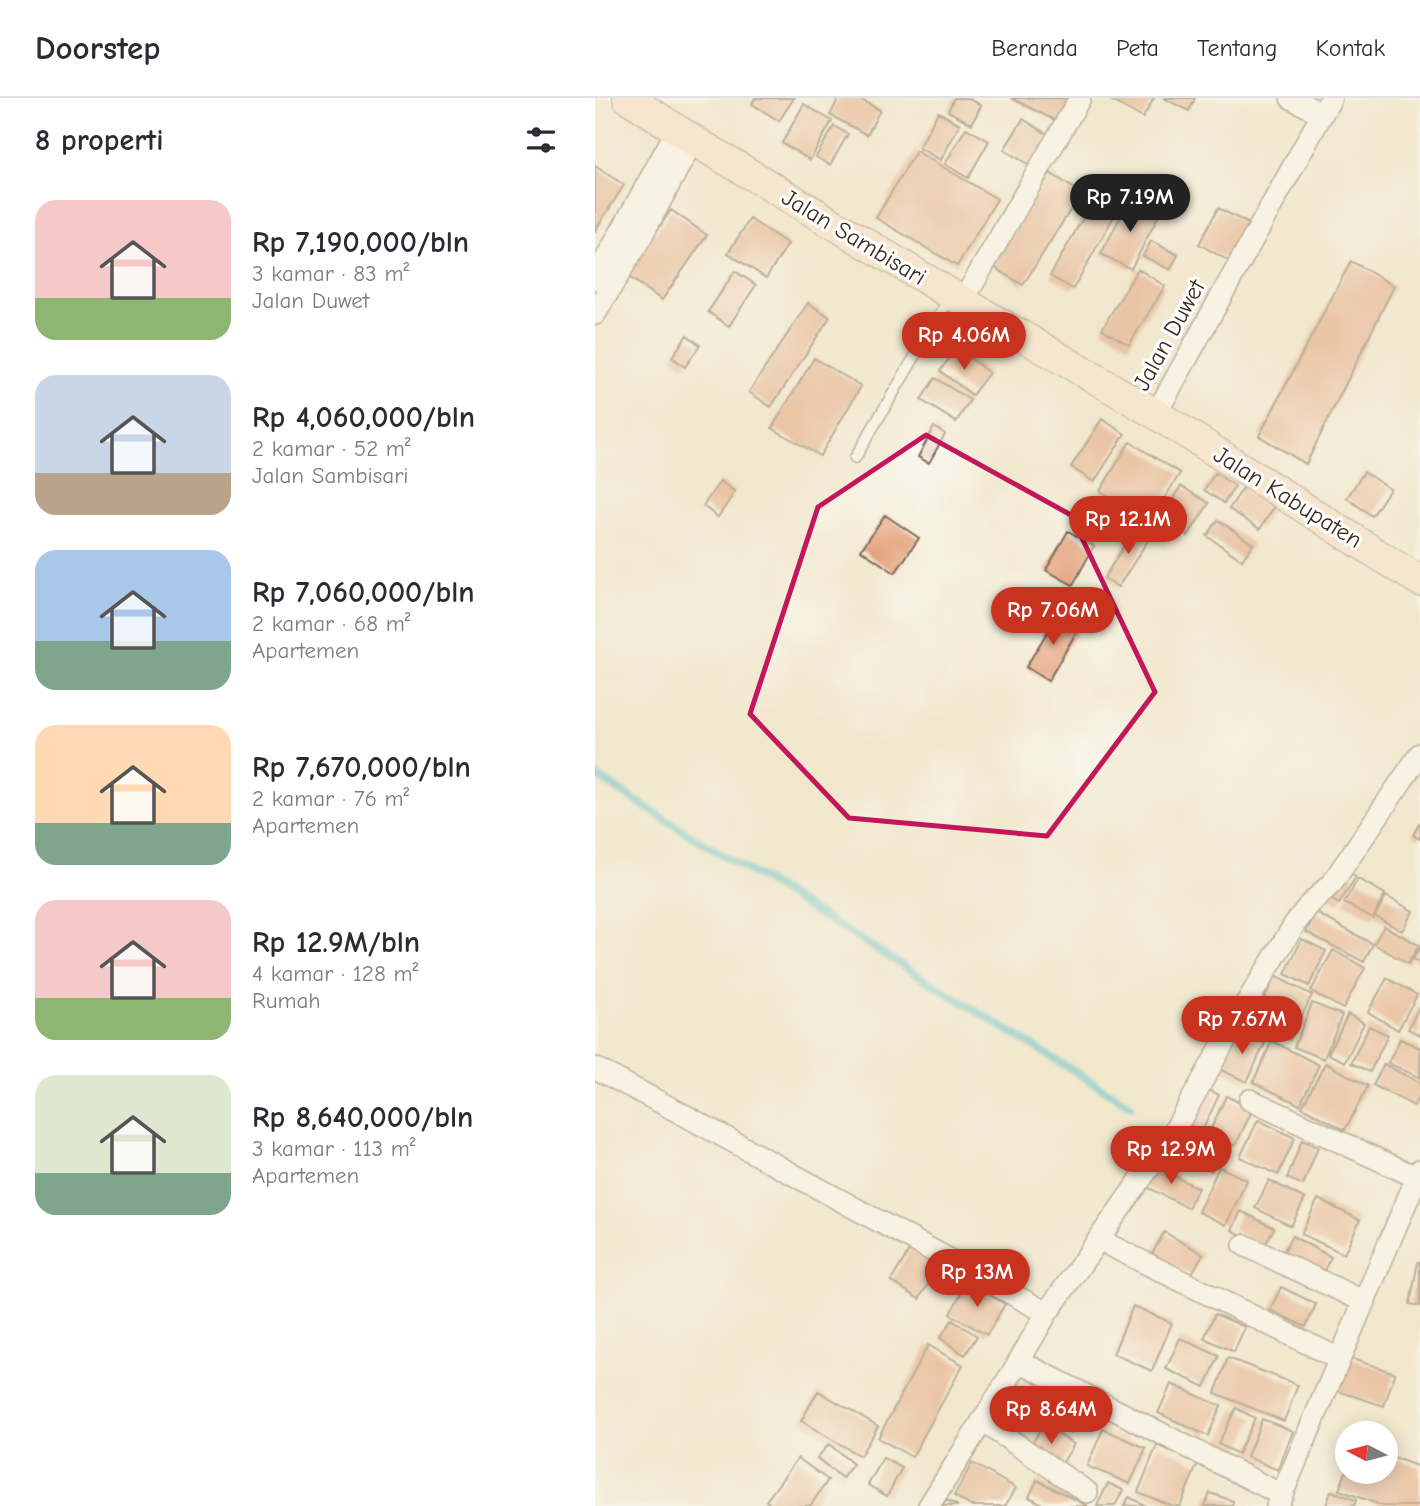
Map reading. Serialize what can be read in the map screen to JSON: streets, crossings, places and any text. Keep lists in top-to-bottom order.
{
  "streets": {
    "main road": ["Jalan Sambisari", "Jalan Kabupaten"],
    "street": ["Jalan Duwet"]
  },
  "crossings": [
    ["Jalan Sambisari", "Jalan Duwet"],
    ["Jalan Sambisari", "Jalan Kabupaten"],
    ["Jalan Duwet", "Jalan Kabupaten"]
  ],
  "north": "left",
  "page": {
    "header": "Doorstep",
    "nav": [
      "Beranda",
      "Peta",
      "Tentang",
      "Kontak"
    ],
    "heading": "8 properti",
    "price": [
      "Rp 7.19M",
      "Rp 4.06M",
      "Rp 12.1M",
      "Rp 7.06M",
      "Rp 7.67M",
      "Rp 12.9M",
      "Rp 13M",
      "Rp 8.64M"
    ],
    "list": [
      {
        "name": "Rp 7,190,000/bln",
        "note": "3 kamar · 83 m² · Jalan Duwet"
      },
      {
        "name": "Rp 4,060,000/bln",
        "note": "2 kamar · 52 m² · Jalan Sambisari"
      },
      {
        "name": "Rp 7,060,000/bln",
        "note": "2 kamar · 68 m² · Apartemen"
      },
      {
        "name": "Rp 7,670,000/bln",
        "note": "2 kamar · 76 m² · Apartemen"
      },
      {
        "name": "Rp 12.9M/bln",
        "note": "4 kamar · 128 m² · Rumah"
      },
      {
        "name": "Rp 8,640,000/bln",
        "note": "3 kamar · 113 m² · Apartemen"
      }
    ]
  }
}
